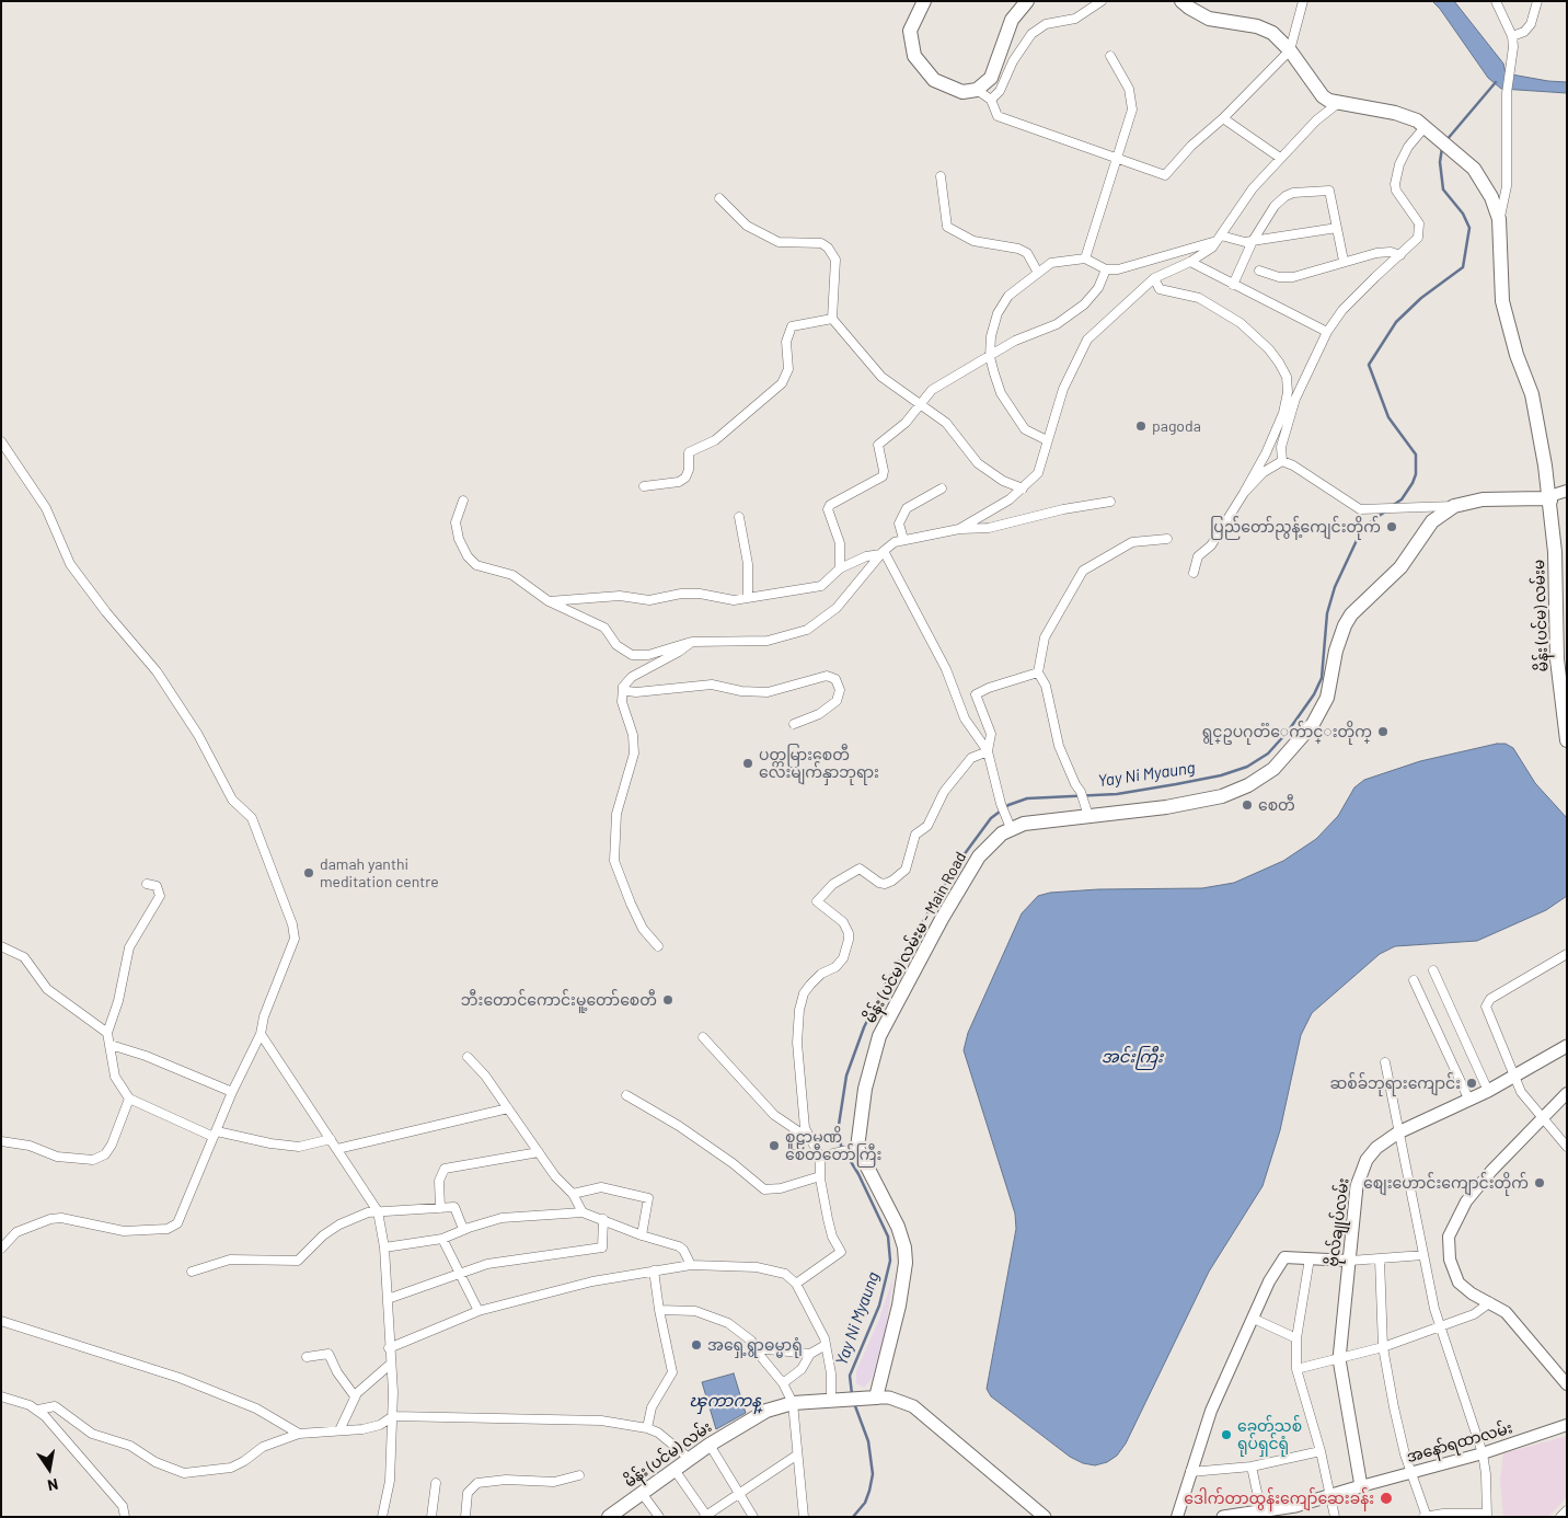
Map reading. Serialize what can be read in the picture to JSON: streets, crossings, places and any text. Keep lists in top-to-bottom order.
{
  "streets": {
    "main road": [
      "မိန်း (ပင်မ) လမ်းမ",
      "မိန်း (ပင်မ) လမ်းမ - Main Road",
      "ဗိုလ်‌ချုပ်‌လမ်း",
      "မိန်း (ပင်မ) လမ်း"
    ],
    "street": ["အ‌နော်‌ရထာလမ်း"]
  },
  "crossings": [
    ["မိန်း (ပင်မ) လမ်းမ", "မိန်း (ပင်မ) လမ်းမ - Main Road"],
    ["ဗိုလ်‌ချုပ်‌လမ်း", "အ‌နော်‌ရထာလမ်း"]
  ],
  "water": ["Yay Ni Myaung", "အင်းကြီး", "ၾကာကန္"],
  "places": [
    "pagoda",
    "ပြည်‌‌တော်ညွန့်ကျေင်းတိုက်",
    "ရွင္ဥပဂုတၱေက်ာင္းတိုက္",
    "ပတ္တမြား‌စေတီ‌ လေးမျက်နှာဘုရား",
    "စေတီ",
    "damah yanthi meditation centre",
    "ဘီးတောင်ကောင်းမူ့တော်စေတီ",
    "ဆစ်ခ်ဘုရားကျောင်း",
    "စူဠာမဏိ စေတီတော်ကြီး",
    "စျေးဟောင်းကျောင်းတိုက်",
    "အရှေ့ရွာဓမ္မာရုံ",
    "ခေတ်သစ် ရုပ်‌ရှင်ရုံ",
    "ဒေါက်တာထွန်းကျော်ဆေးခန်း"
  ],
  "north": "bottom"
}
